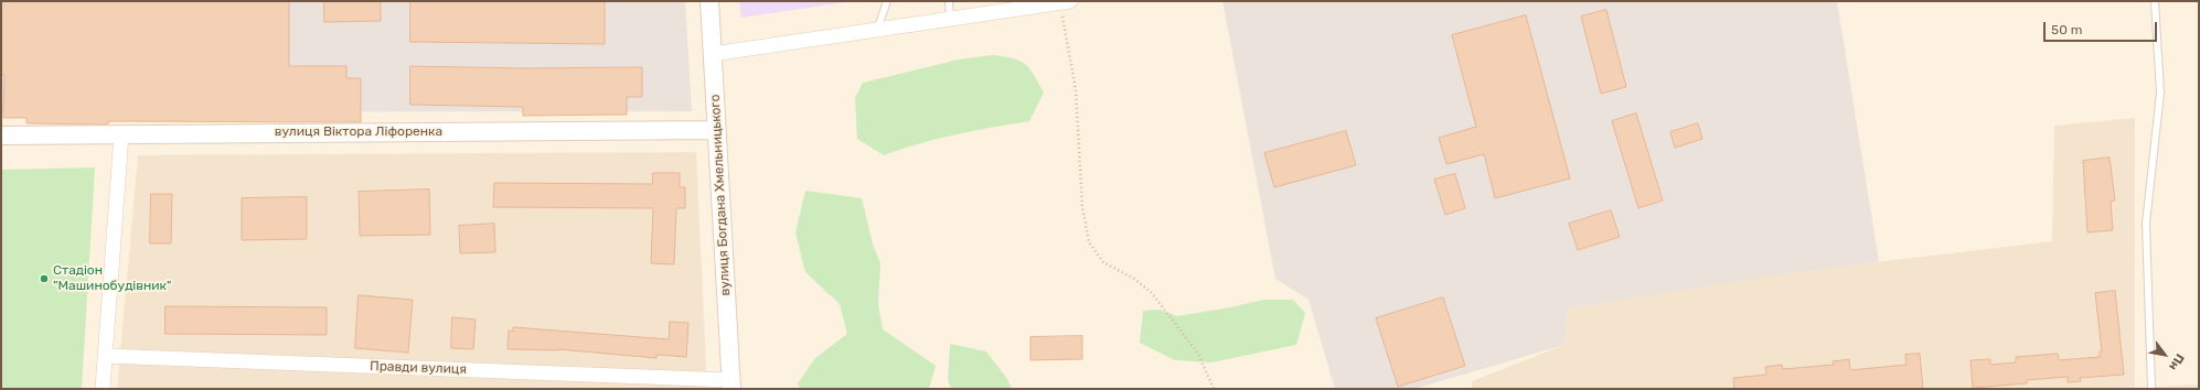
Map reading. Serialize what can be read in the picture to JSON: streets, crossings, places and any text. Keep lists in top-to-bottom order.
{
  "streets": {
    "street": ["вулиця Віктора Ліфоренка", "вулиця Богдана Хмельницького", "Правди вулиця"]
  },
  "crossings": [
    ["вулиця Віктора Ліфоренка", "вулиця Богдана Хмельницького"],
    ["вулиця Богдана Хмельницького", "Правди вулиця"]
  ],
  "places": ["Стадіон \"Машинобудівник\""],
  "scale_bar": "50 m",
  "north": "bottom right"
}
